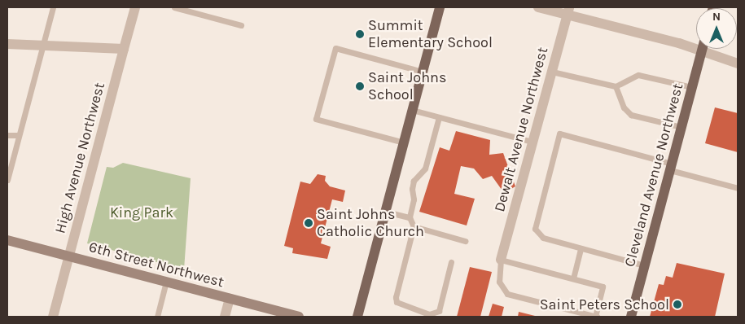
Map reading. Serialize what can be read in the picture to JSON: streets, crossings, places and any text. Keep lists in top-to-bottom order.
{
  "streets": {
    "main road": ["Cleveland Avenue Northwest", "6th Street Northwest"],
    "street": ["Dewalt Avenue Northwest", "High Avenue Northwest"]
  },
  "crossings": [
    ["High Avenue Northwest", "6th Street Northwest"]
  ],
  "parks": ["King Park"],
  "places": [
    "Summit Elementary School",
    "Saint Johns School",
    "Saint Johns Catholic Church",
    "Saint Peters School"
  ],
  "north": "top"
}
